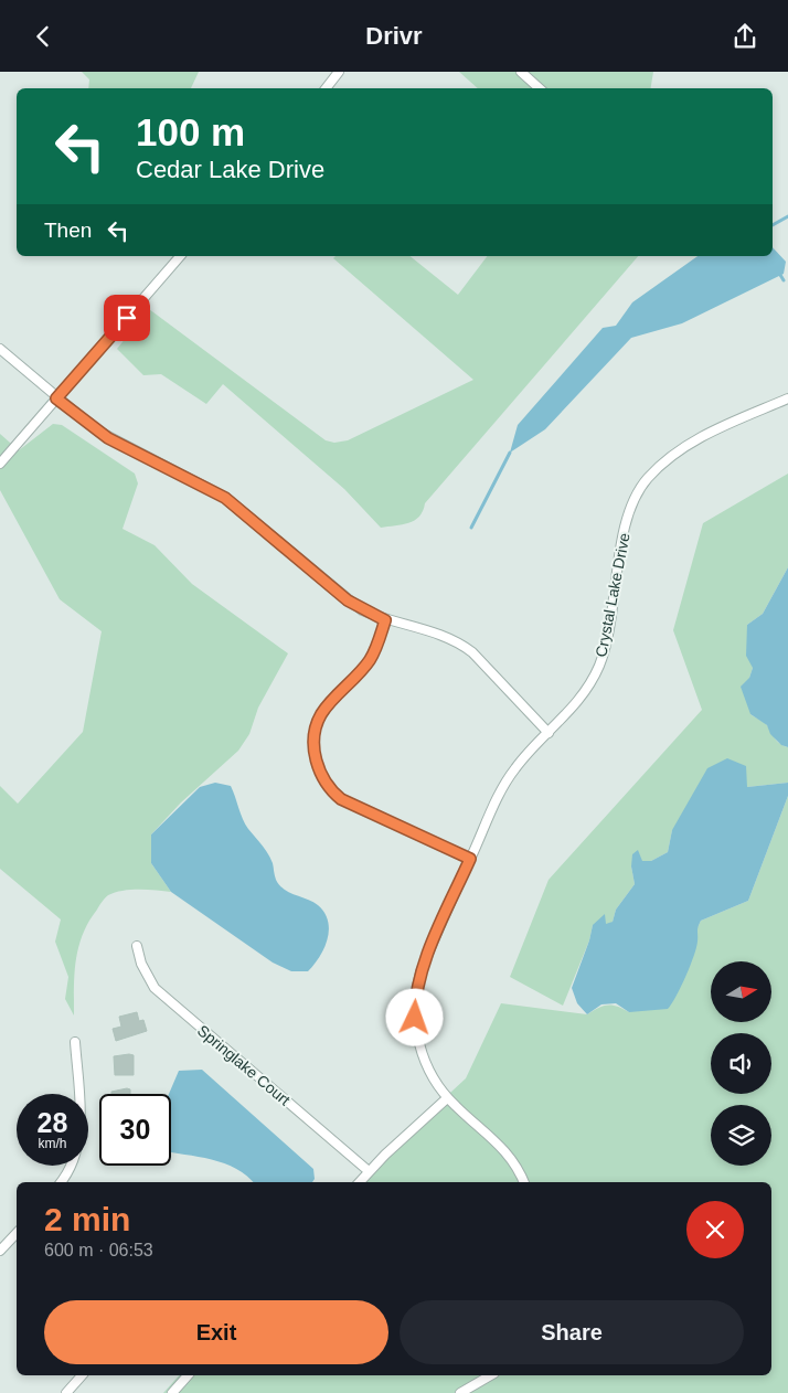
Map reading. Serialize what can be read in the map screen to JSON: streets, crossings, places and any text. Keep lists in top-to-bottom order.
{
  "streets": {
    "street": ["Crystal Lake Drive", "Springlake Court"]
  },
  "north": "right",
  "page": {
    "header": "Drivr",
    "turn": ["100 m", "Cedar Lake Drive"],
    "then": "Then",
    "speed": "28 km/h",
    "limit": "30",
    "heading": ["2 min", "600 m · 06:53"],
    "buttons": ["Exit", "Share"]
  }
}
